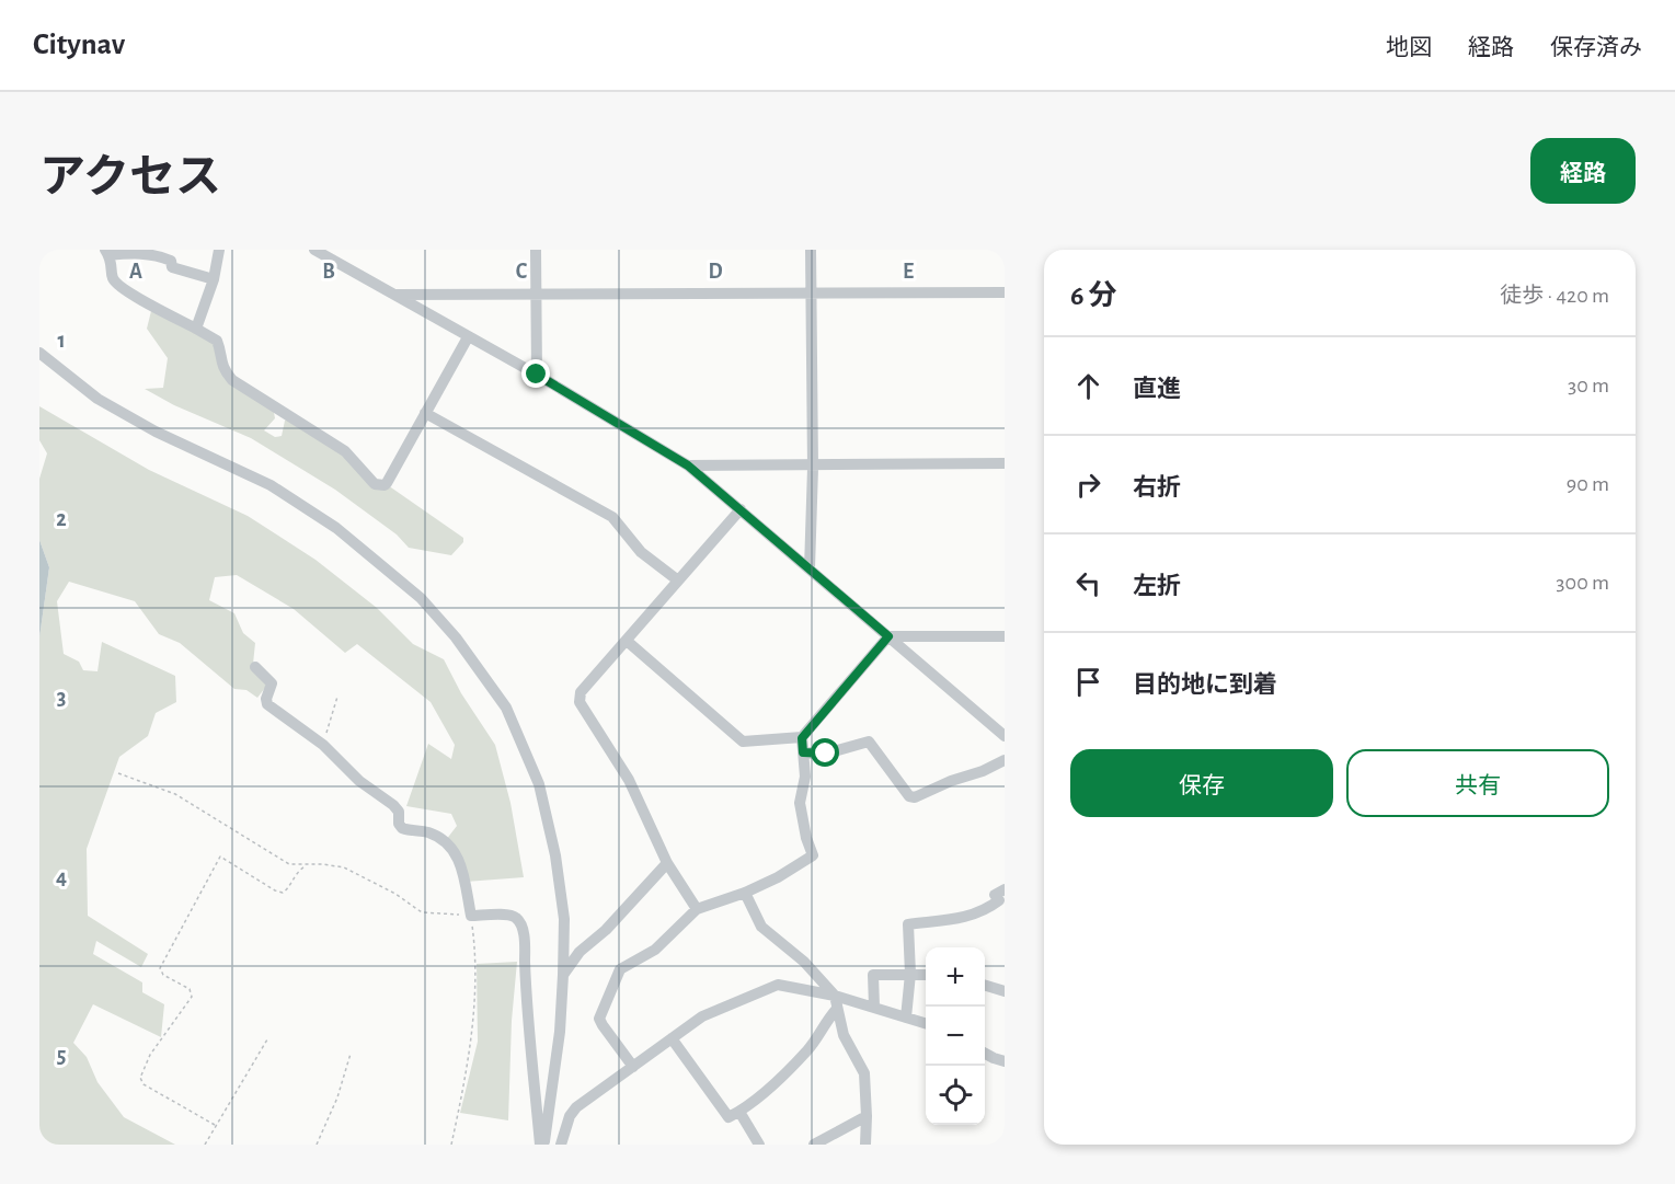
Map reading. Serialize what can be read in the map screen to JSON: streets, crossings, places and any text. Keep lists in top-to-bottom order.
{
  "page": {
    "header": "Citynav",
    "nav": ["地図", "経路", "保存済み"],
    "title": "アクセス",
    "buttons": [
      "経路",
      ["保存", "共有"]
    ],
    "heading": ["6 分", "徒歩 · 420 m"],
    "list": [
      ["直進", "30 m"],
      ["右折", "90 m"],
      ["左折", "300 m"],
      "目的地に到着"
    ],
    "map_buttons": ["+", "−"]
  },
  "grid": {
    "columns": [
      "A",
      "B",
      "C",
      "D",
      "E"
    ],
    "rows": [
      "1",
      "2",
      "3",
      "4",
      "5"
    ]
  }
}
